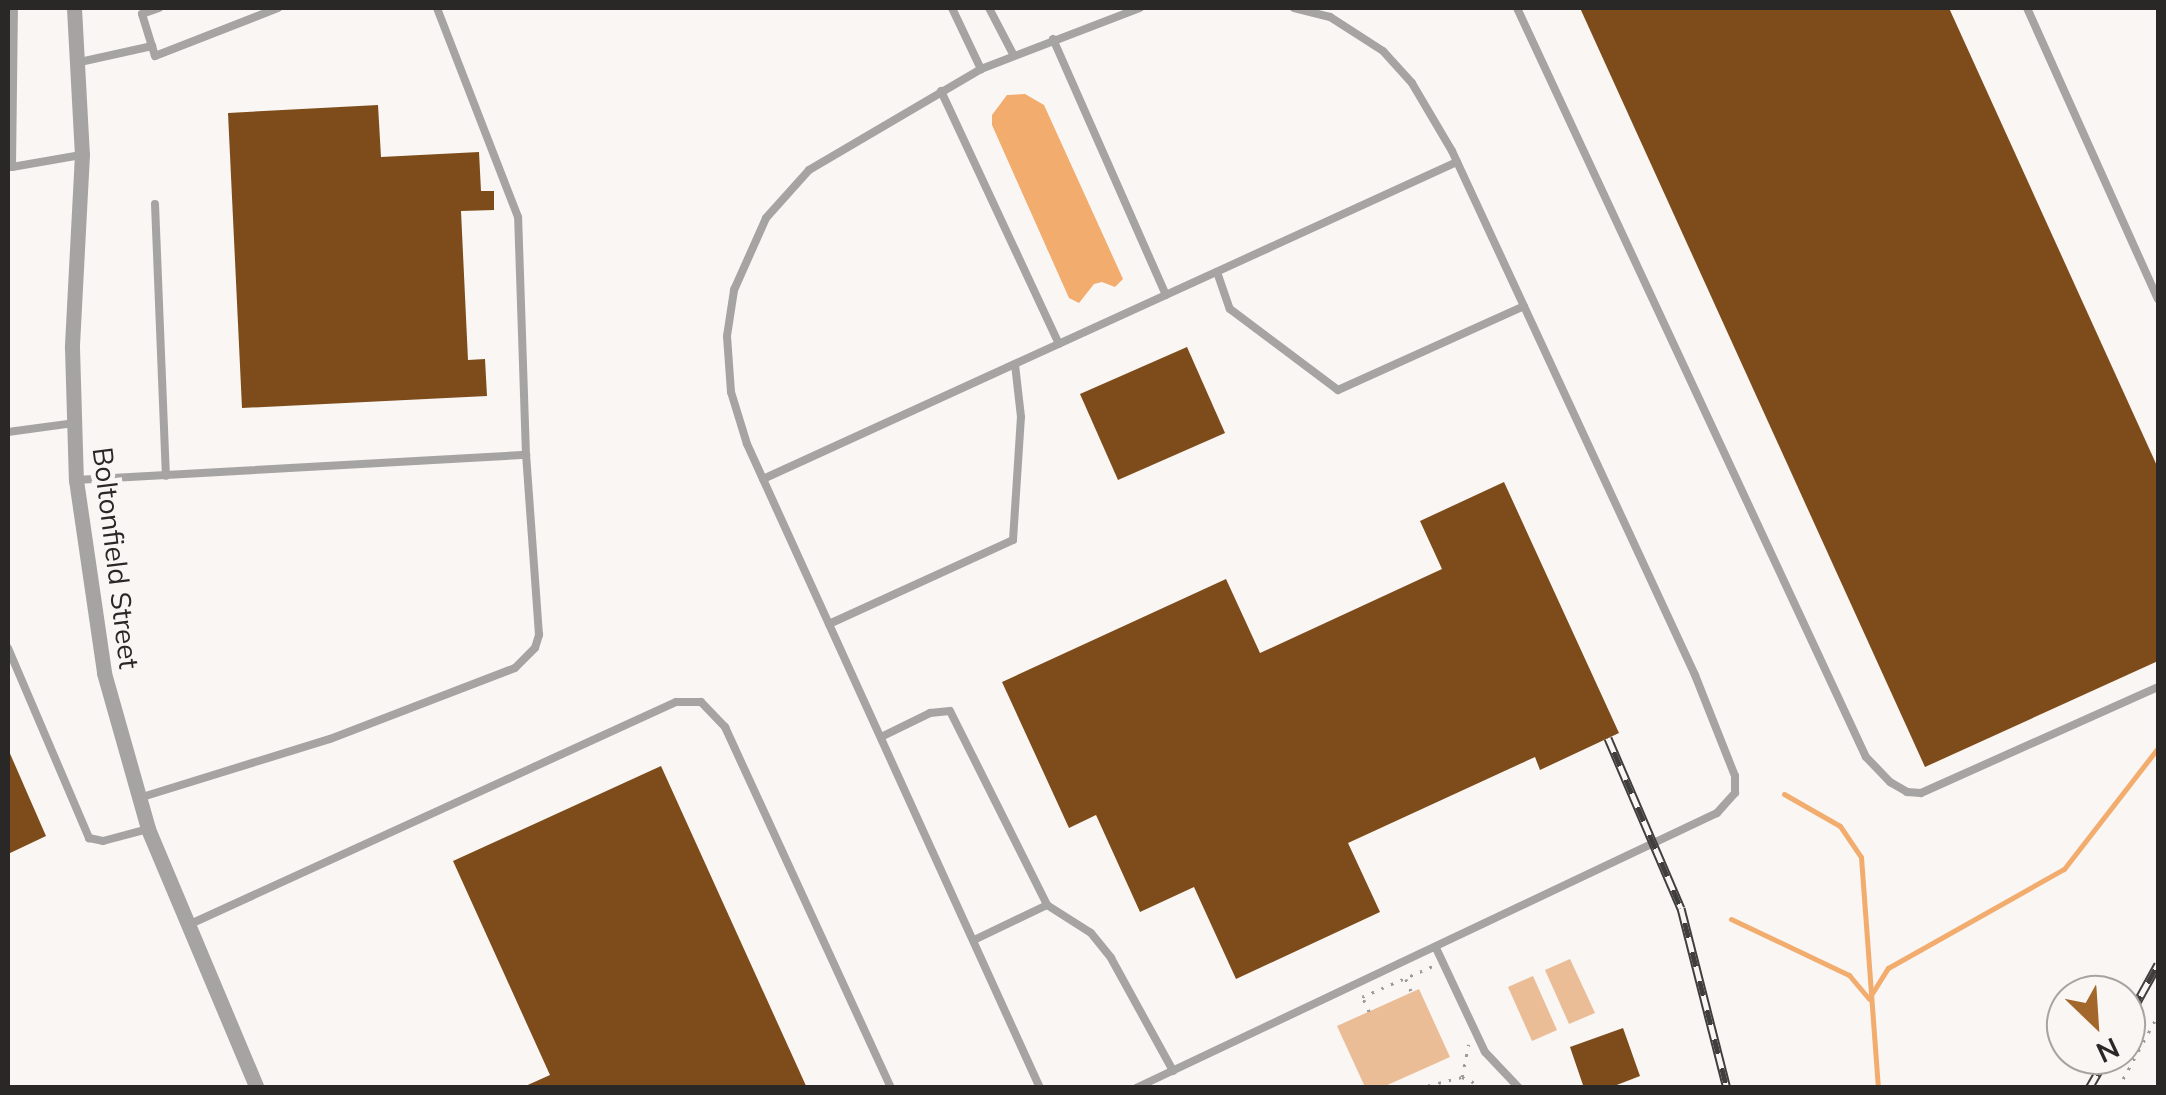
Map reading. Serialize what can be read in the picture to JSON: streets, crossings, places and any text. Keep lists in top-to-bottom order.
{
  "streets": {
    "street": ["Boltonfield Street"]
  },
  "north": "bottom right"
}
